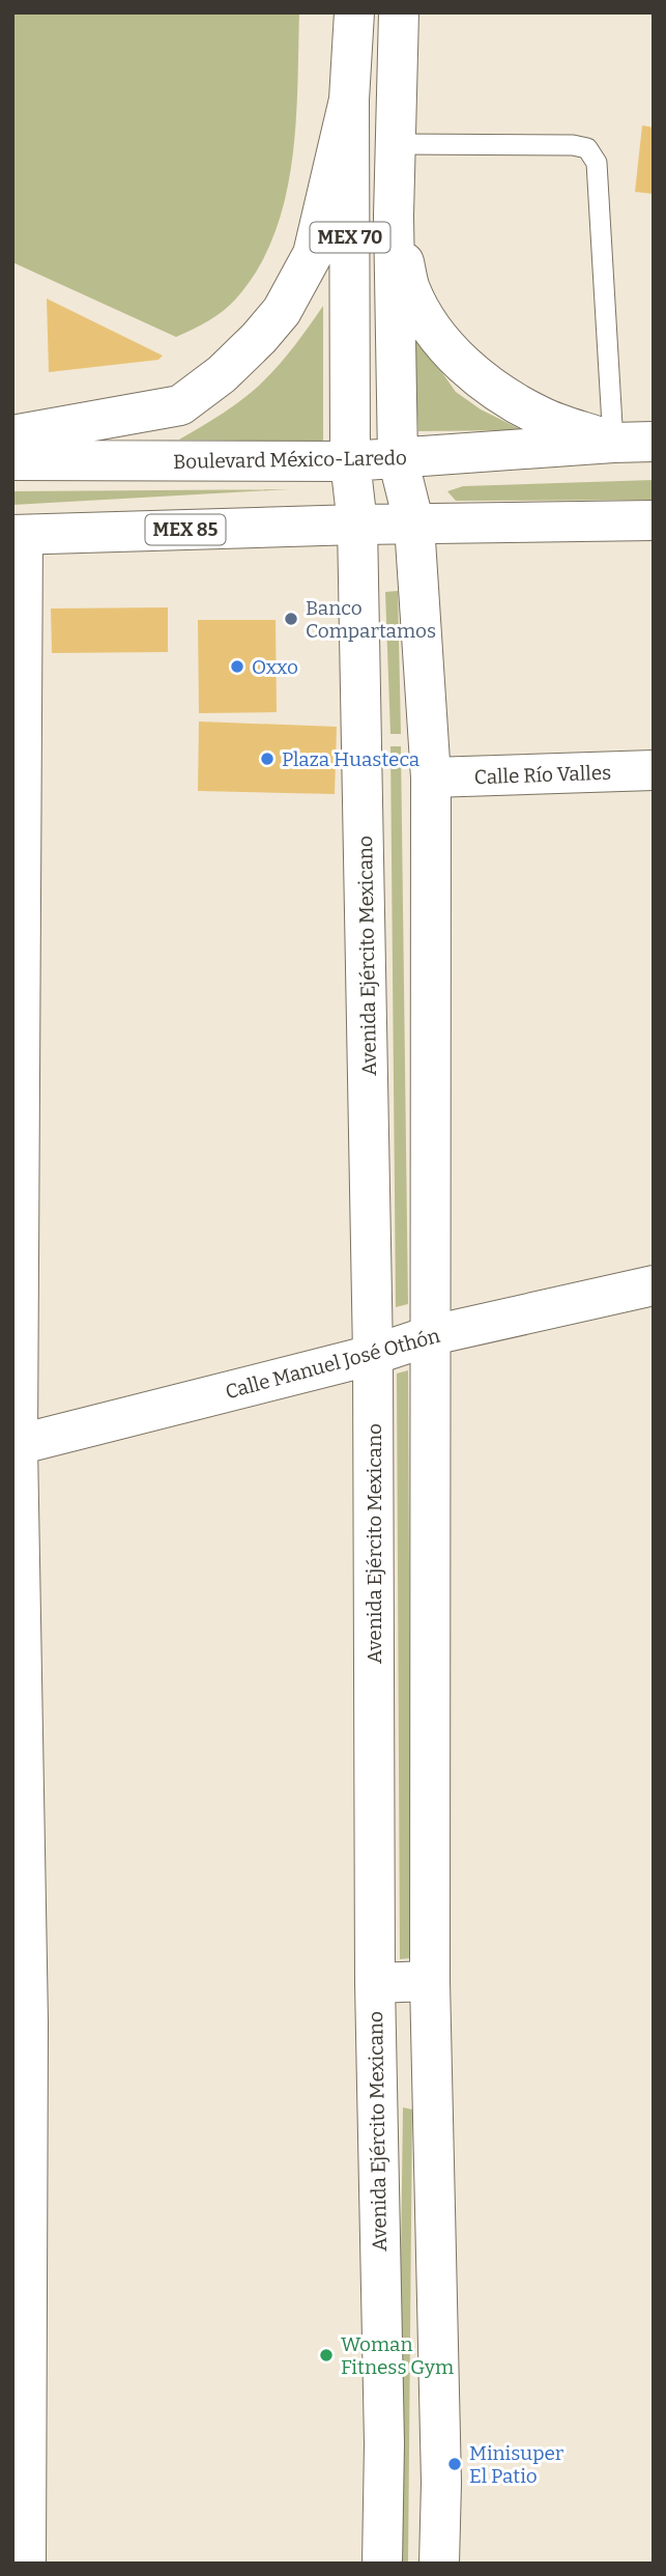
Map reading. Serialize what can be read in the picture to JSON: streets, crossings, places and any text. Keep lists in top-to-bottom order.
{
  "streets": {
    "main road": [
      "MEX 70",
      "Boulevard México-Laredo",
      "MEX 85",
      "Calle Río Valles",
      "Avenida Ejército Mexicano",
      "Calle Manuel José Othón"
    ]
  },
  "crossings": [
    ["MEX 70", "Boulevard México-Laredo"],
    ["MEX 70", "MEX 85"],
    ["MEX 70", "Avenida Ejército Mexicano"],
    ["MEX 85", "Avenida Ejército Mexicano"],
    ["Avenida Ejército Mexicano", "Calle Manuel José Othón"]
  ],
  "places": [
    "Banco Compartamos",
    "Oxxo",
    "Plaza Huasteca",
    "Woman Fitness Gym",
    "Minisuper El Patio"
  ]
}
